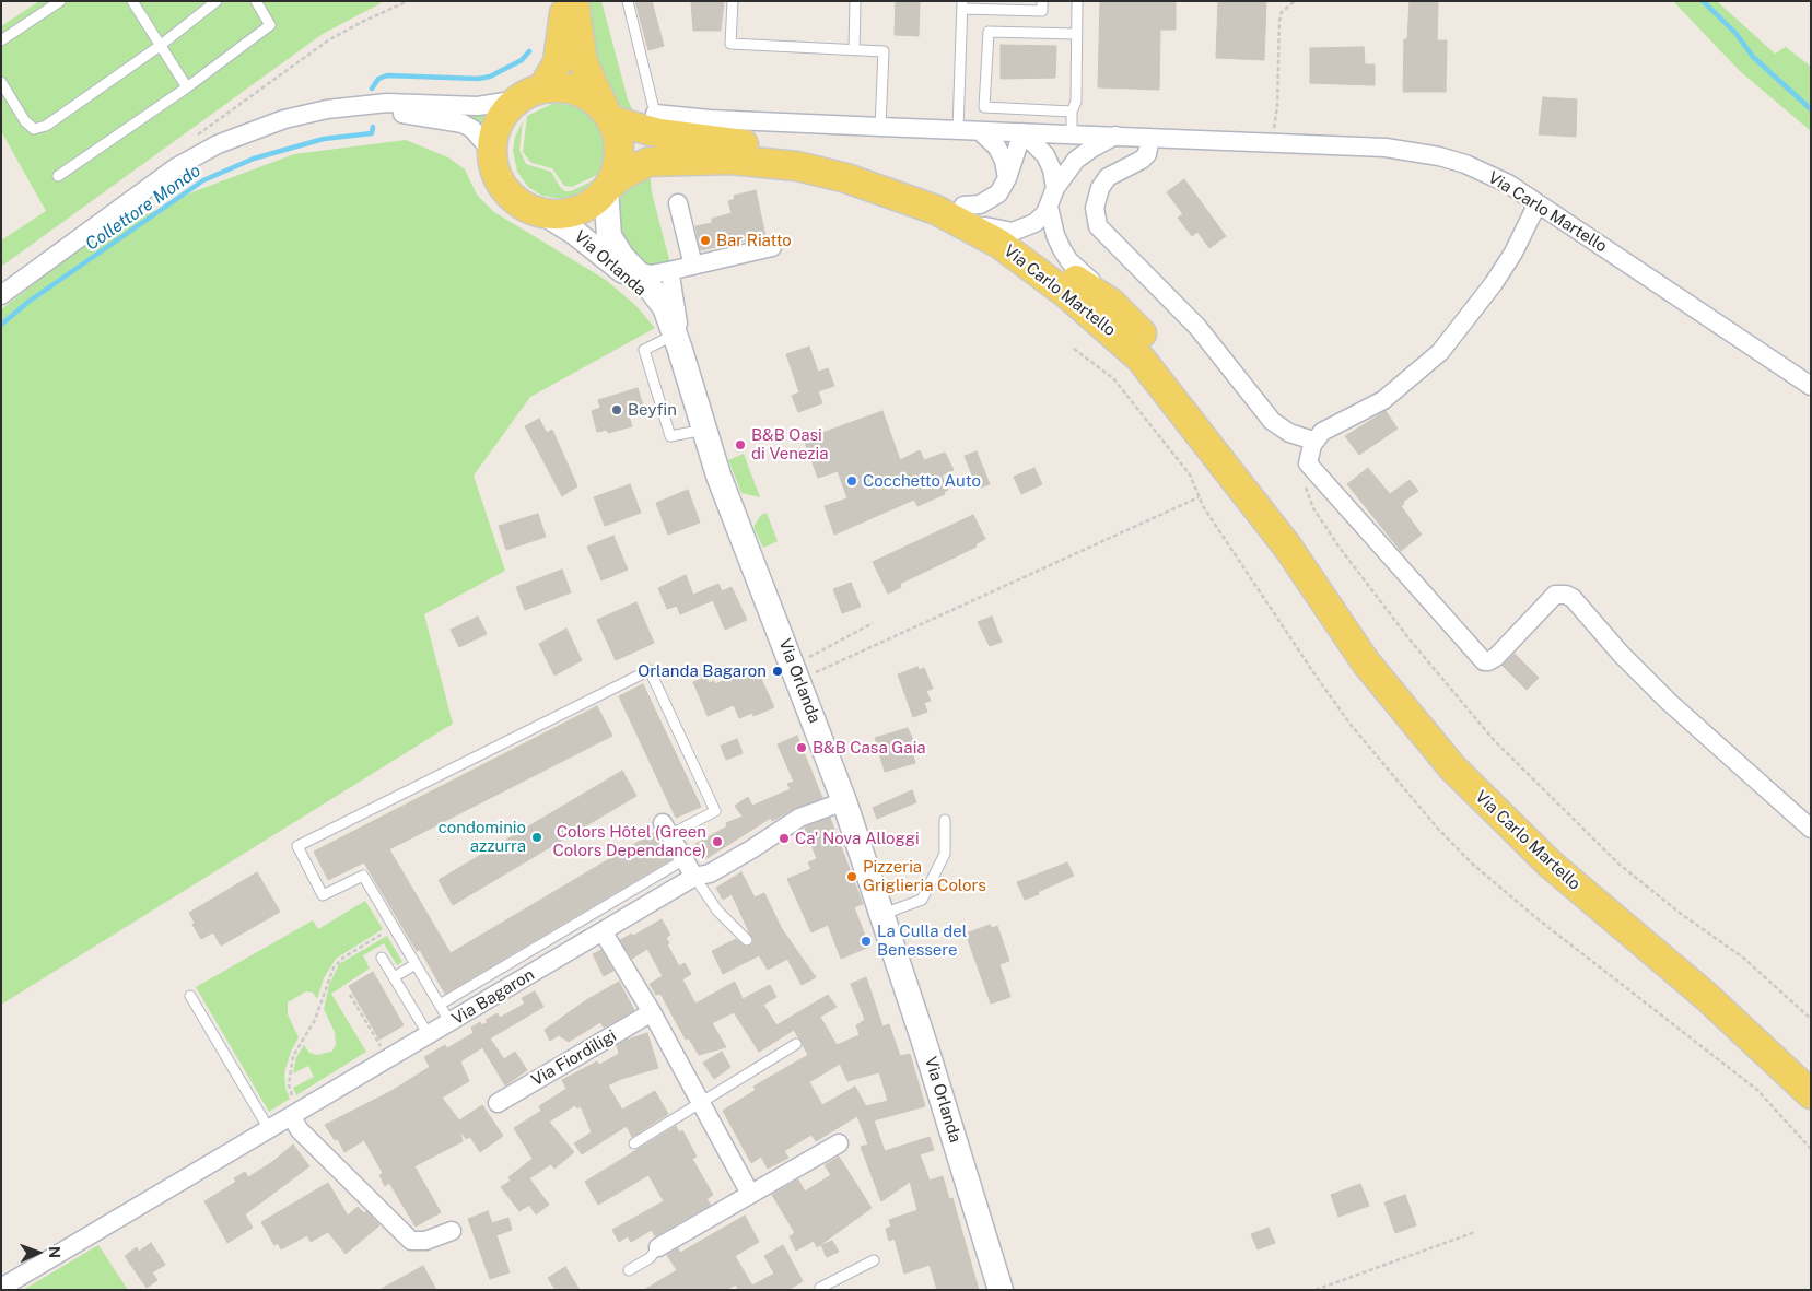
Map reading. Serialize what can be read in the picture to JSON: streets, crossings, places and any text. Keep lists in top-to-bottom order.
{
  "streets": {
    "main road": ["Via Carlo Martello", "Via Orlanda"],
    "street": ["Via Bagaron", "Via Fiordiligi"]
  },
  "crossings": [
    ["Via Carlo Martello", "Via Orlanda"],
    ["Via Orlanda", "Via Bagaron"]
  ],
  "water": ["Collettore Mondo"],
  "places": [
    "Bar Riatto",
    "Beyfin",
    "B&B Oasi di Venezia",
    "Cocchetto Auto",
    "Orlanda Bagaron",
    "B&B Casa Gaia",
    "condominio azzurra",
    "Ca' Nova Alloggi",
    "Colors Hôtel (Green Colors Dependance)",
    "Pizzeria Griglieria Colors",
    "La Culla del Benessere"
  ],
  "north": "right"
}
